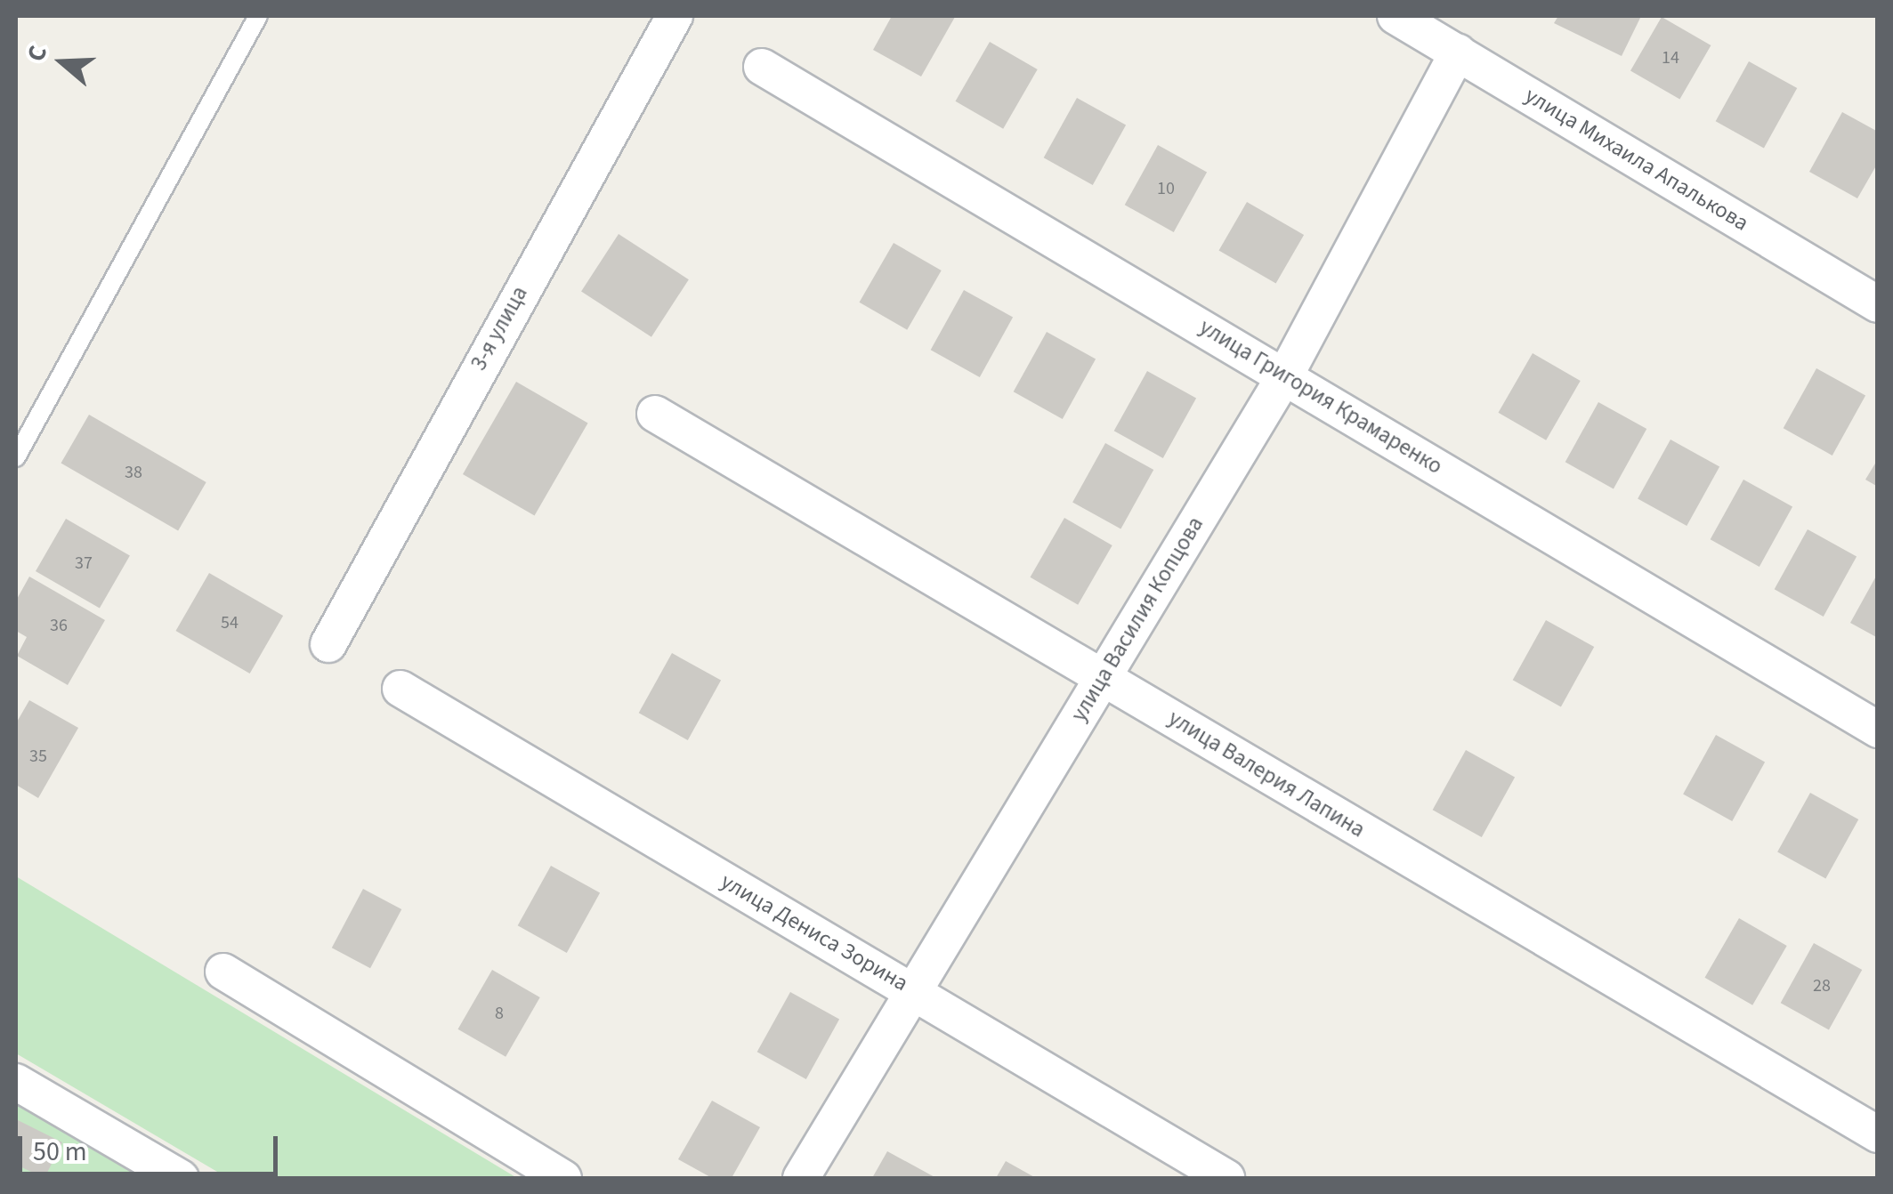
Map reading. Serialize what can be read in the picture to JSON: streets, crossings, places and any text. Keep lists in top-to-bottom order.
{
  "streets": {
    "street": [
      "улица Михаила Апалькова",
      "3-я улица",
      "улица Григория Крамаренко",
      "улица Василия Копцова",
      "улица Валерия Лапина",
      "улица Дениса Зорина"
    ]
  },
  "crossings": [
    ["улица Михаила Апалькова", "улица Василия Копцова"],
    ["улица Григория Крамаренко", "улица Василия Копцова"],
    ["улица Василия Копцова", "улица Валерия Лапина"],
    ["улица Василия Копцова", "улица Дениса Зорина"]
  ],
  "house_numbers": [
    "14",
    "10",
    "38",
    "37",
    "54",
    "36",
    "35",
    "28",
    "8"
  ],
  "scale_bar": "50 m",
  "north": "left"
}
